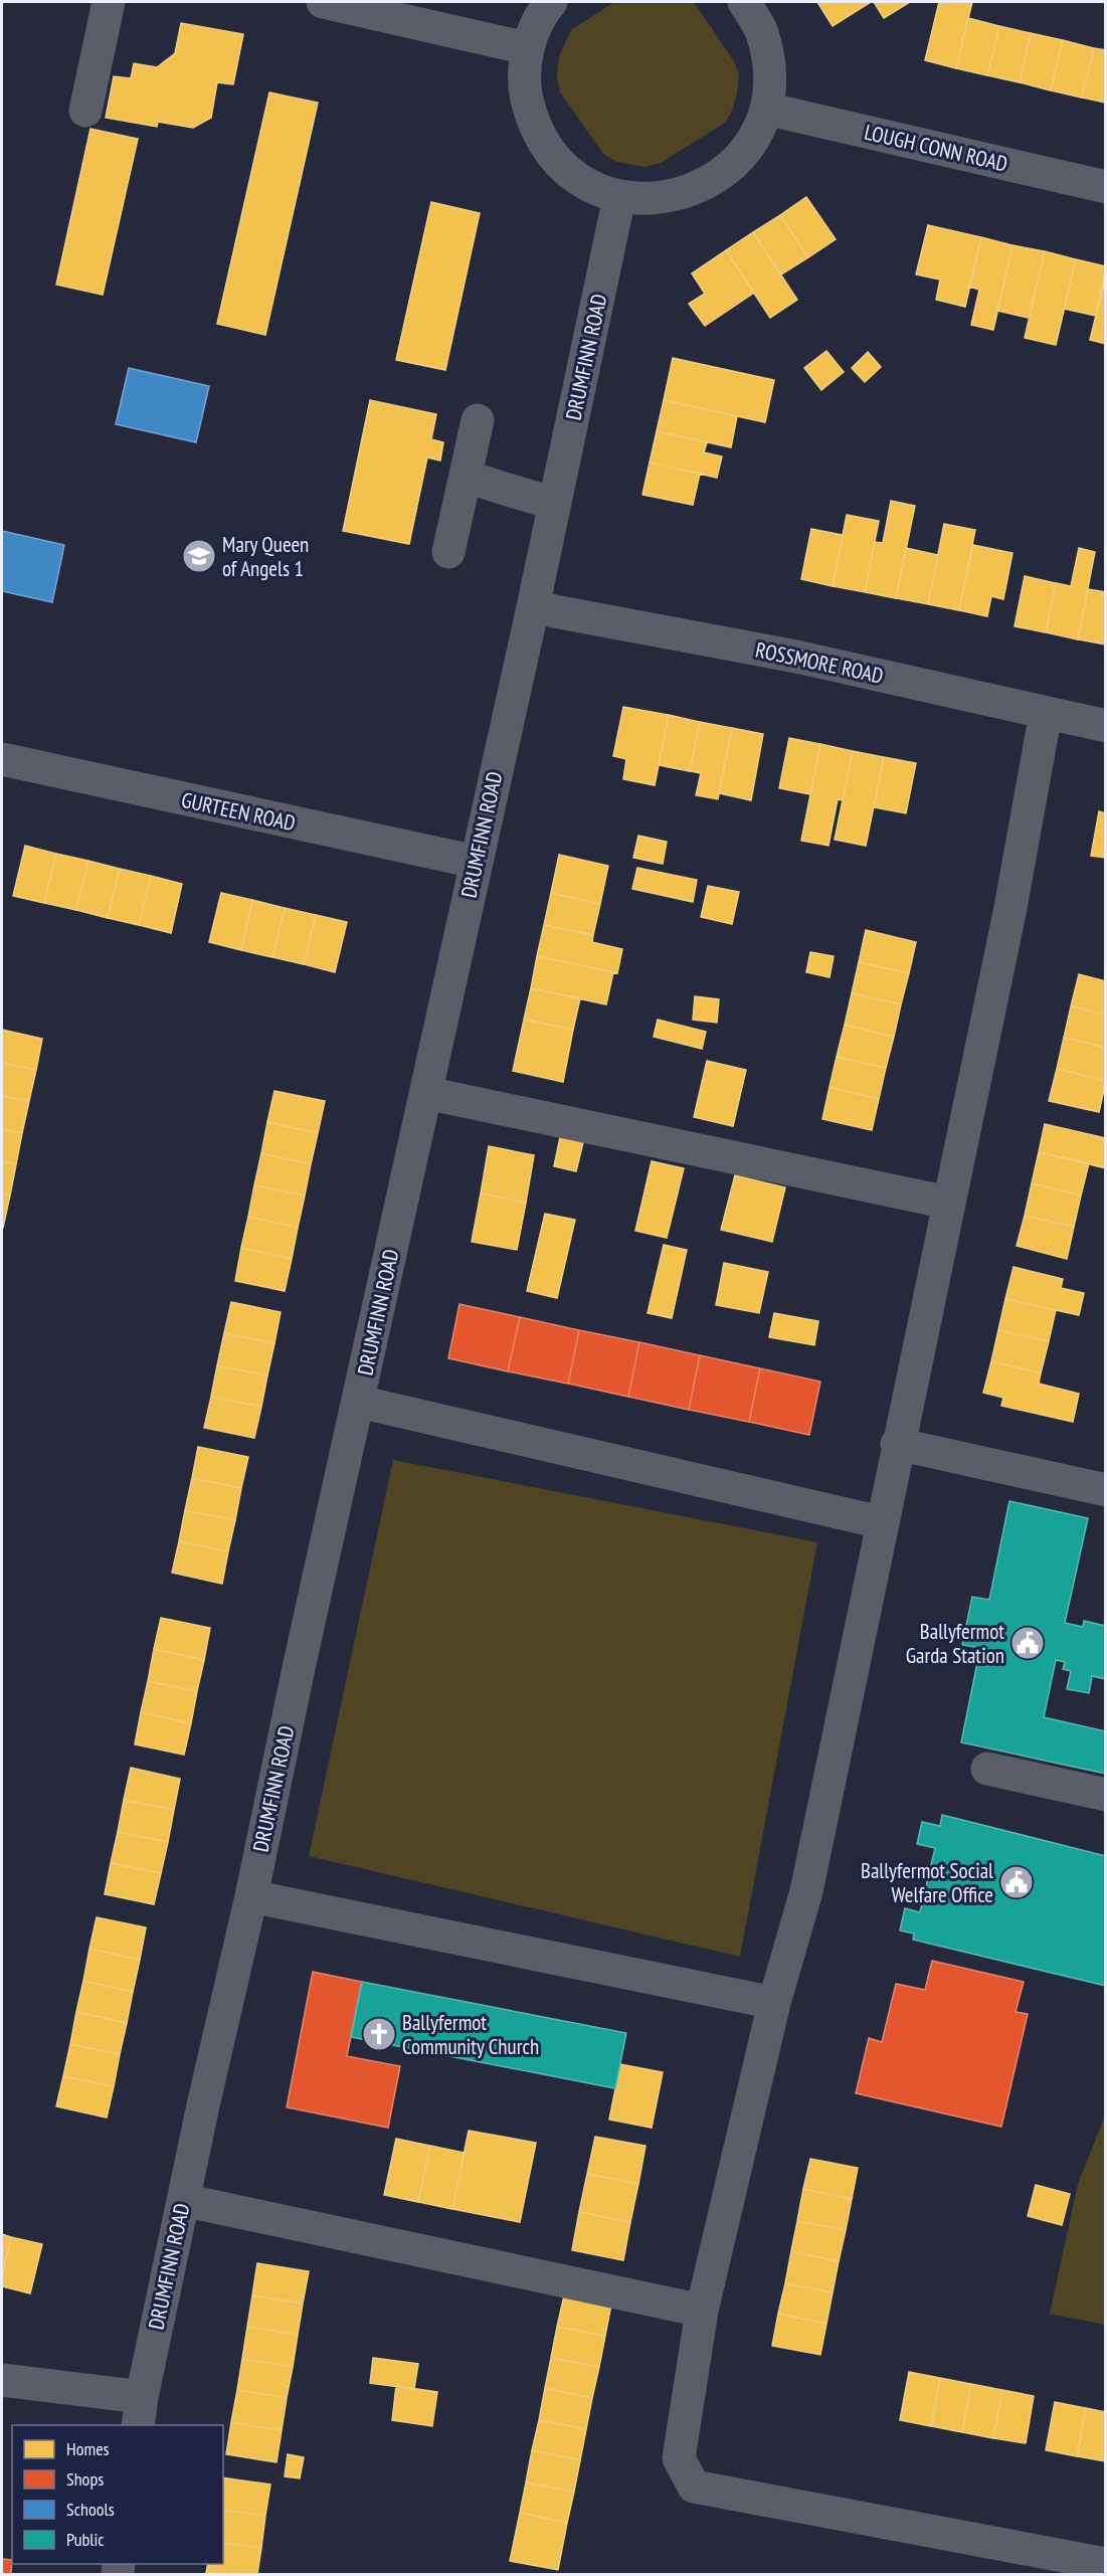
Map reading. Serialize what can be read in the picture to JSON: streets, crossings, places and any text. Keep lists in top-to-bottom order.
{
  "streets": {
    "street": [
      "LOUGH CONN ROAD",
      "DRUMFINN ROAD",
      "ROSSMORE ROAD",
      "GURTEEN ROAD"
    ]
  },
  "crossings": [
    ["DRUMFINN ROAD", "ROSSMORE ROAD"],
    ["DRUMFINN ROAD", "GURTEEN ROAD"]
  ],
  "places": {
    "school or university": ["Mary Queen of Angels 1"],
    "public building": ["Ballyfermot Garda Station", "Ballyfermot Social Welfare Office"],
    "church": ["Ballyfermot Community Church"]
  },
  "legend": [
    "Homes",
    "Shops",
    "Schools",
    "Public"
  ]
}
